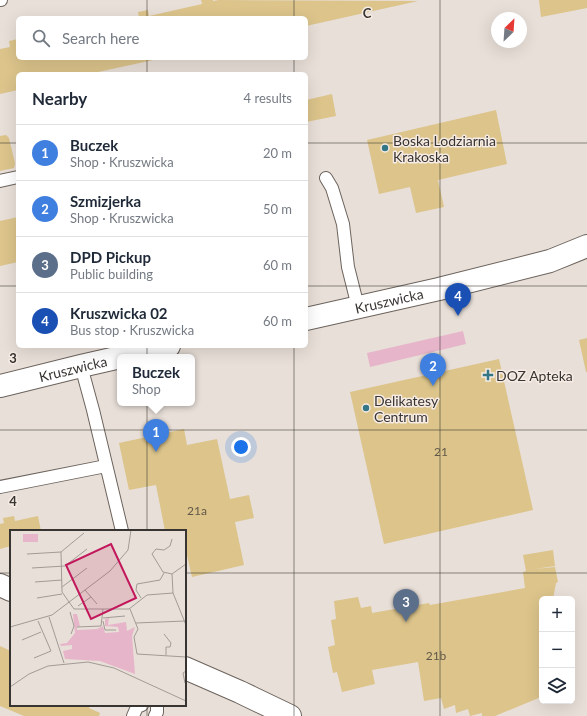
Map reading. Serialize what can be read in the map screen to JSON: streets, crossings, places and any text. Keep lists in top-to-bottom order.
{
  "streets": {
    "street": ["Kruszwicka"]
  },
  "places": {
    "other": ["Boska Lodziarnia Krakoska", "Delikatesy Centrum"],
    "health": ["DOZ Apteka"]
  },
  "house_numbers": ["21", "21a", "21b"],
  "north": "top right",
  "page": {
    "search": "Search here",
    "heading": ["Nearby", "4 results"],
    "list": [
      {
        "mark": "1",
        "name": "Buczek",
        "note": "Shop · Kruszwicka",
        "value": "20 m"
      },
      {
        "mark": "2",
        "name": "Szmizjerka",
        "note": "Shop · Kruszwicka",
        "value": "50 m"
      },
      {
        "mark": "3",
        "name": "DPD Pickup",
        "note": "Public building",
        "value": "60 m"
      },
      {
        "mark": "4",
        "name": "Kruszwicka 02",
        "note": "Bus stop · Kruszwicka",
        "value": "60 m"
      }
    ],
    "pins": [
      "4",
      "2",
      "1",
      "3"
    ],
    "popup": ["Buczek", "Shop"],
    "map_buttons": ["+", "−"]
  },
  "grid": {
    "columns": ["C"],
    "rows": ["3", "4"]
  }
}
